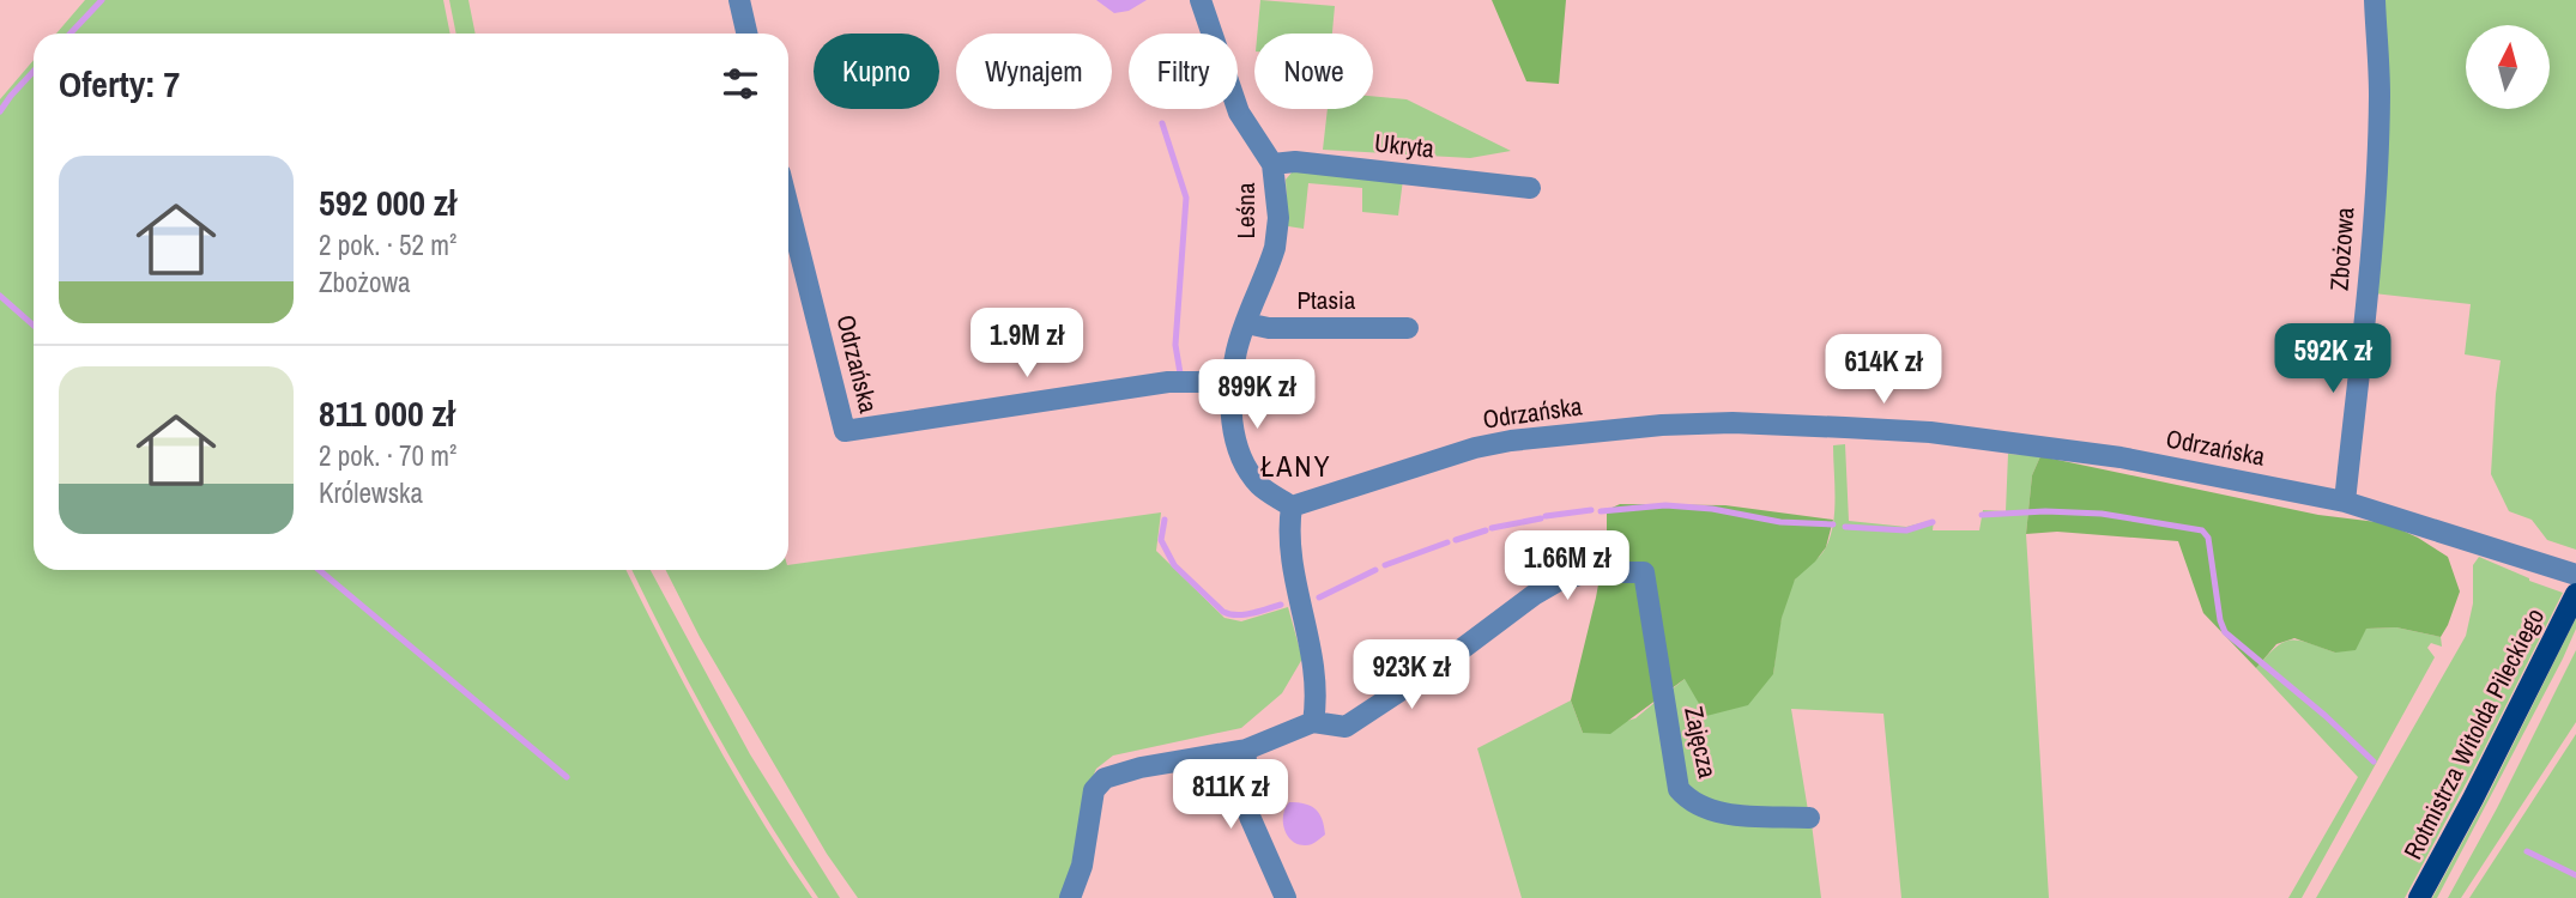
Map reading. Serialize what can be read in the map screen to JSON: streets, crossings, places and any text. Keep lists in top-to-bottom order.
{
  "streets": {
    "main road": ["Rotmistrza Witolda Pileckiego"],
    "street": [
      "Ukryta",
      "Leśna",
      "Zbożowa",
      "Ptasia",
      "Odrzańska",
      "Zajęcza"
    ]
  },
  "crossings": [
    ["Ukryta", "Leśna"],
    ["Leśna", "Ptasia"],
    ["Leśna", "Odrzańska"],
    ["Zbożowa", "Odrzańska"]
  ],
  "districts": ["ŁANY"],
  "north": "top",
  "page": {
    "chip": [
      "Kupno",
      "Wynajem",
      "Filtry",
      "Nowe"
    ],
    "heading": "Oferty: 7",
    "list": [
      {
        "name": "592 000 zł",
        "note": "2 pok. · 52 m² · Zbożowa"
      },
      {
        "name": "811 000 zł",
        "note": "2 pok. · 70 m² · Królewska"
      }
    ],
    "price": [
      "1.9M zł",
      "592K zł",
      "614K zł",
      "899K zł",
      "1.66M zł",
      "923K zł",
      "811K zł"
    ]
  }
}
